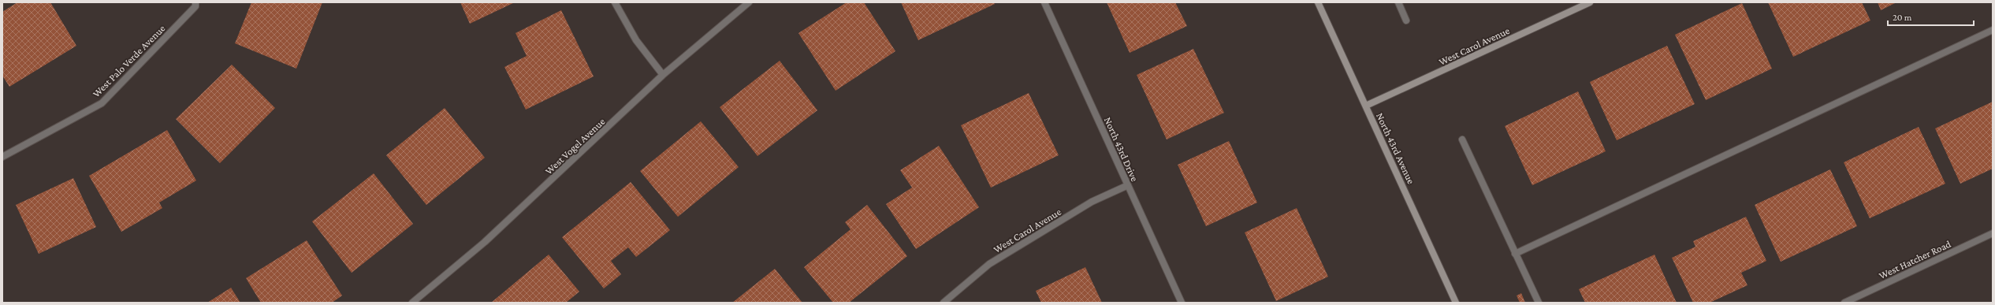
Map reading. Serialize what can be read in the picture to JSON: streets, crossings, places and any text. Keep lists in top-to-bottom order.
{
  "streets": {
    "main road": ["West Carol Avenue", "North 43rd Avenue"],
    "street": [
      "West Palo Verde Avenue",
      "West Vogel Avenue",
      "North 43rd Drive",
      "West Hatcher Road"
    ]
  },
  "crossings": [
    ["West Carol Avenue", "North 43rd Avenue"],
    ["West Carol Avenue", "North 43rd Drive"]
  ],
  "scale_bar": "20 m"
}
